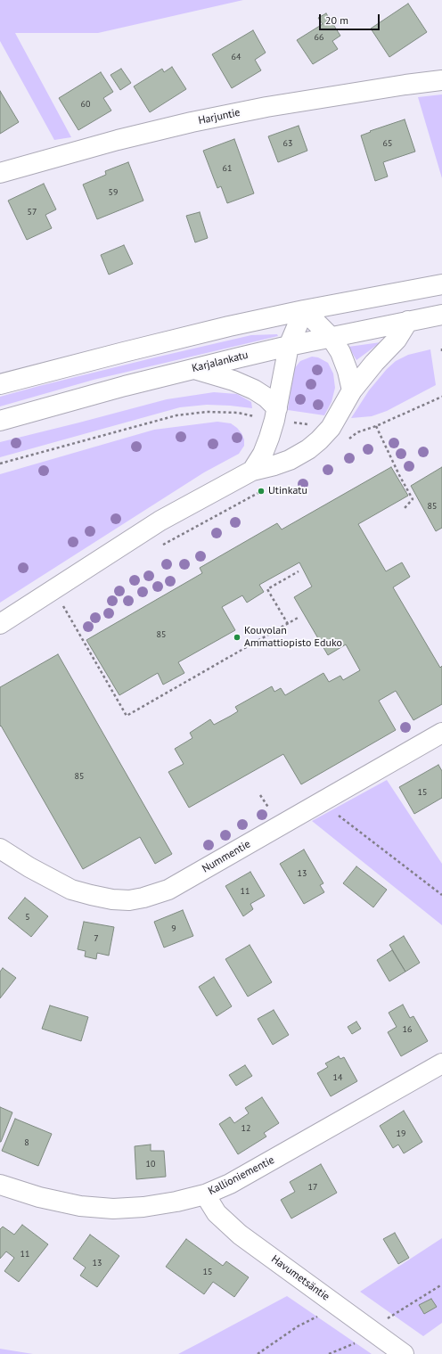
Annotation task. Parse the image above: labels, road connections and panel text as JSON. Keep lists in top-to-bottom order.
{
  "streets": {
    "street": [
      "Harjuntie",
      "Karjalankatu",
      "Nummentie",
      "Kallioniementie",
      "Havumetsäntie"
    ]
  },
  "crossings": [
    ["Kallioniementie", "Havumetsäntie"]
  ],
  "places": ["Utinkatu", "Kouvolan Ammattiopisto Eduko"],
  "house_numbers": [
    "66",
    "64",
    "60",
    "63",
    "65",
    "61",
    "59",
    "57",
    "85",
    "85",
    "85",
    "15",
    "13",
    "11",
    "5",
    "9",
    "7",
    "16",
    "14",
    "12",
    "19",
    "8",
    "10",
    "17",
    "11",
    "13",
    "15"
  ],
  "scale_bar": "20 m"
}
